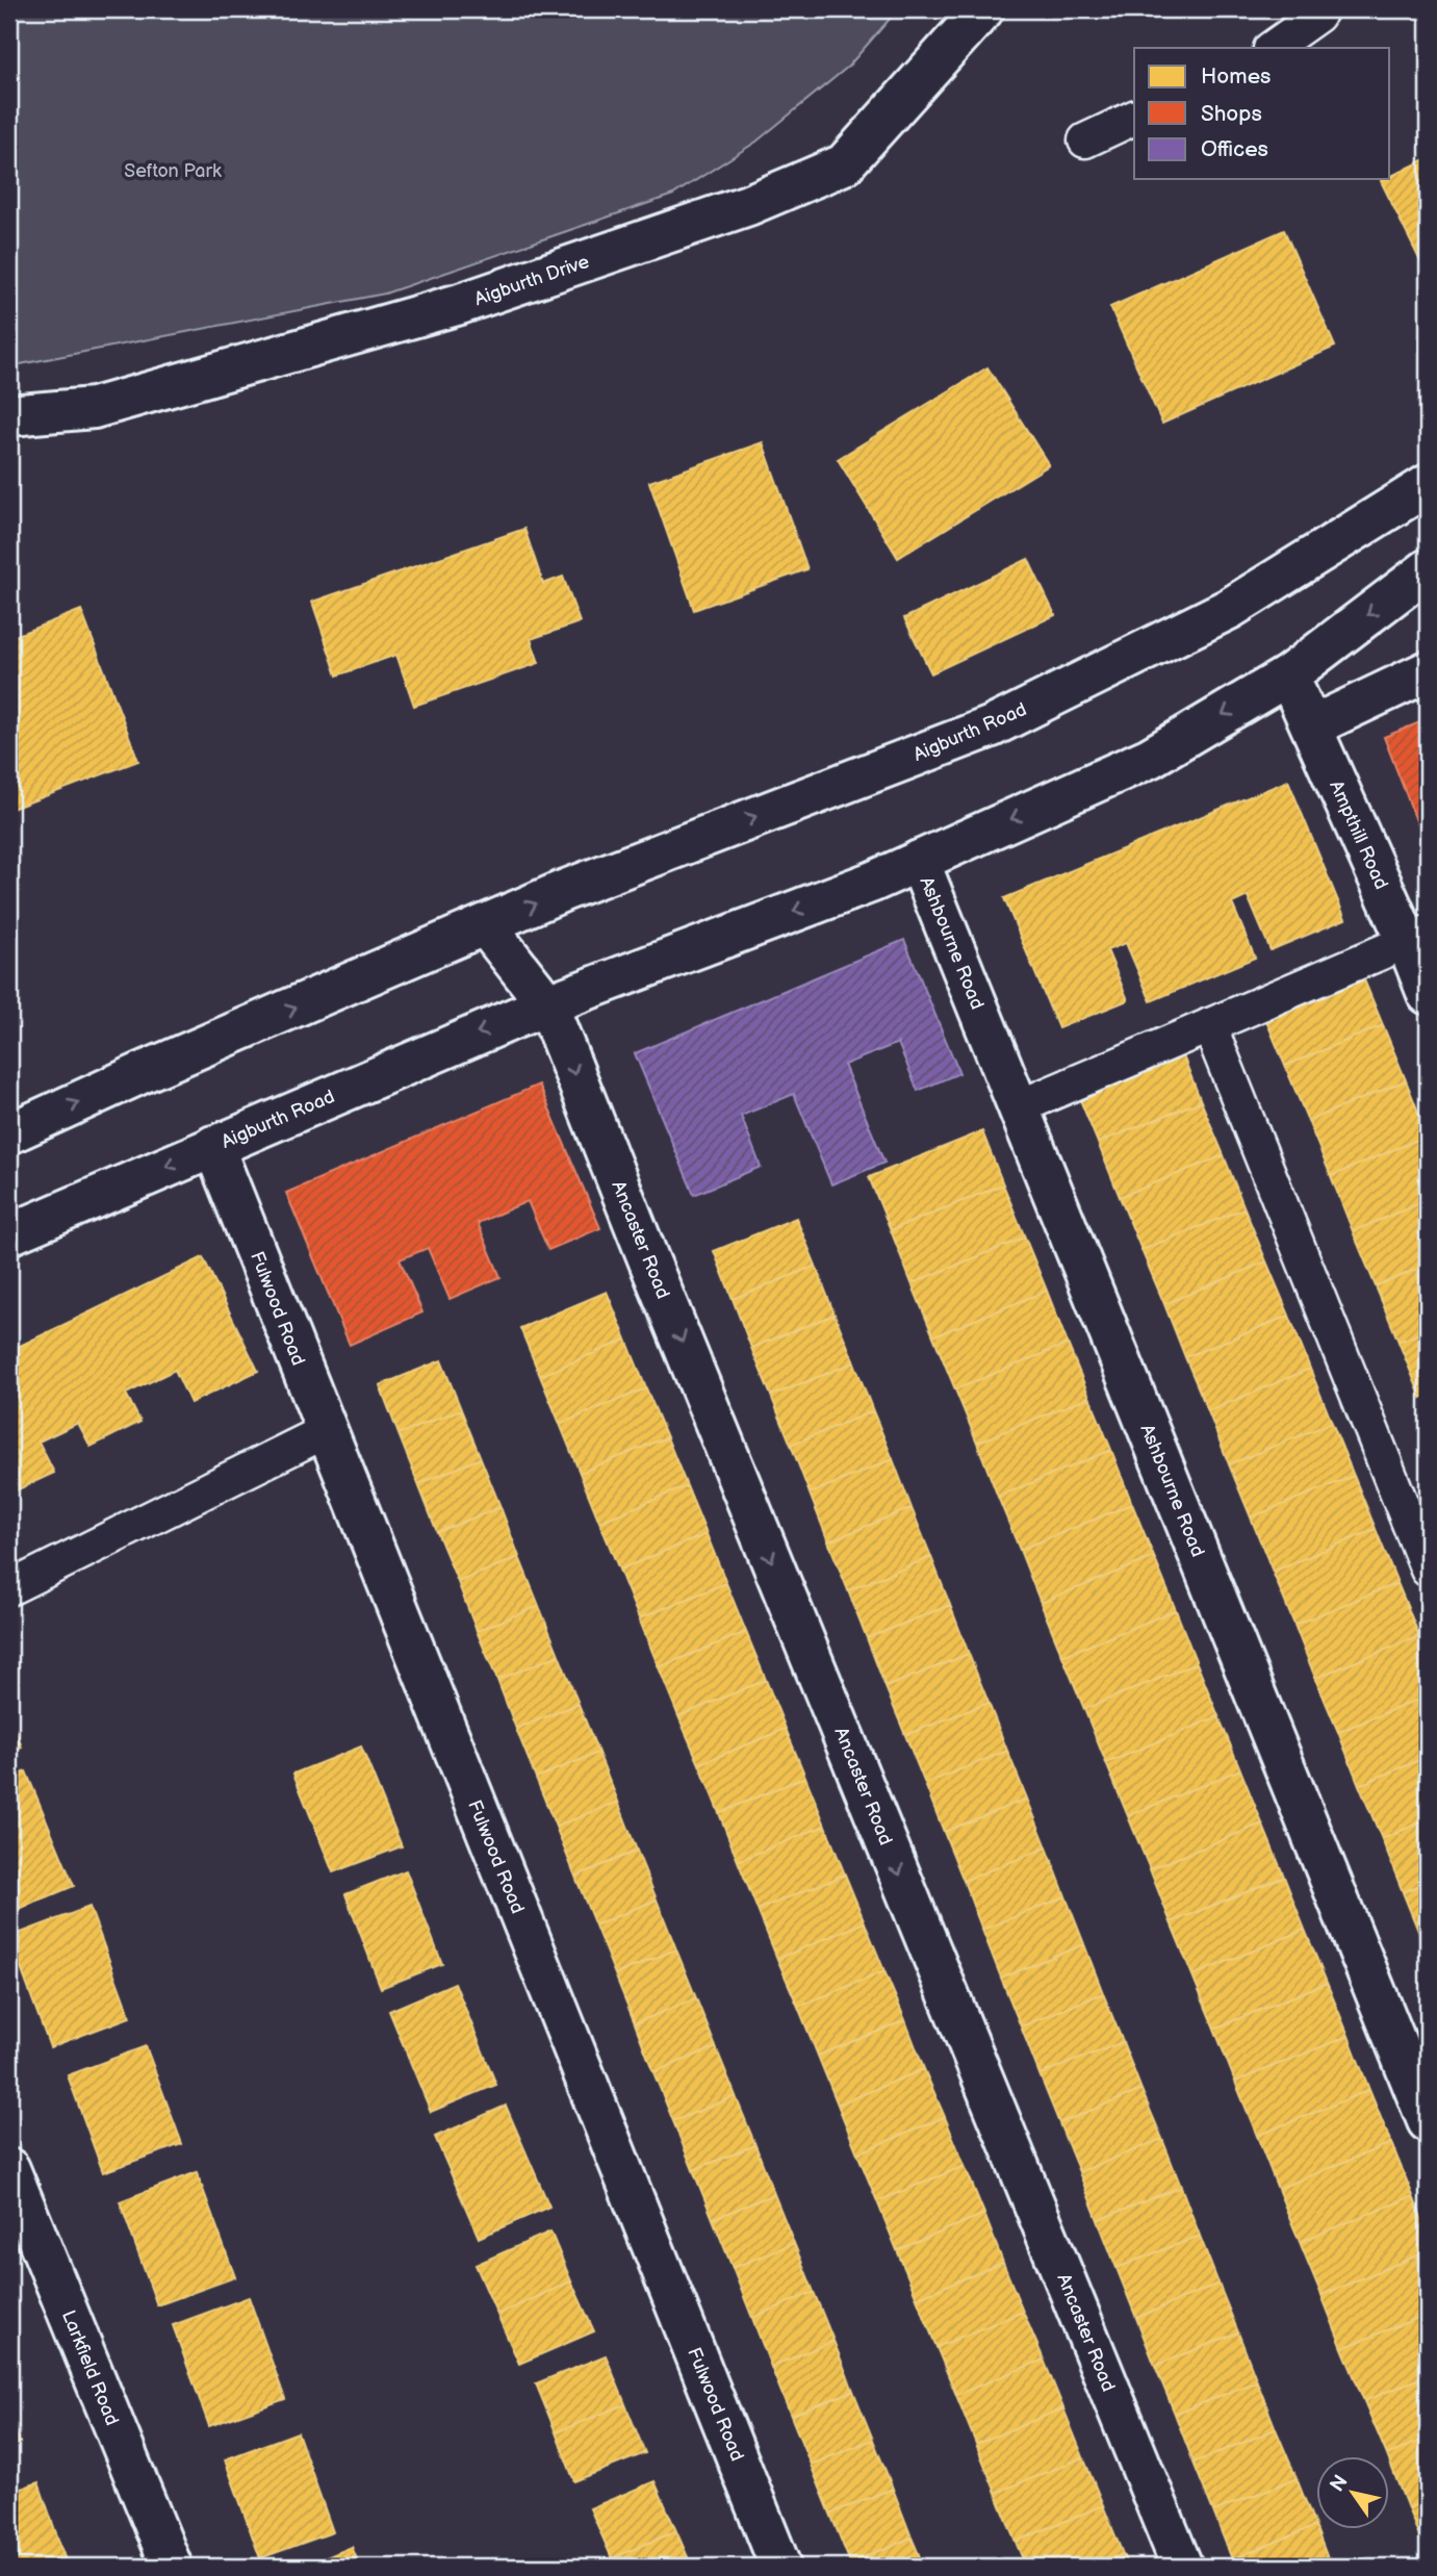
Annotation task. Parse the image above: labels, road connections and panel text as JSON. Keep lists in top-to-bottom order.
{
  "streets": {
    "main road": [
      "Aigburth Drive",
      "Aigburth Road",
      "Ampthill Road",
      "Ashbourne Road",
      "Ancaster Road",
      "Fulwood Road",
      "Larkfield Road"
    ]
  },
  "crossings": [
    ["Aigburth Road", "Ampthill Road"],
    ["Aigburth Road", "Ashbourne Road"],
    ["Aigburth Road", "Ancaster Road"],
    ["Aigburth Road", "Fulwood Road"]
  ],
  "one_way": ["Ancaster Road"],
  "parks": ["Sefton Park"],
  "legend": ["Homes", "Shops", "Offices"],
  "north": "top left"
}
